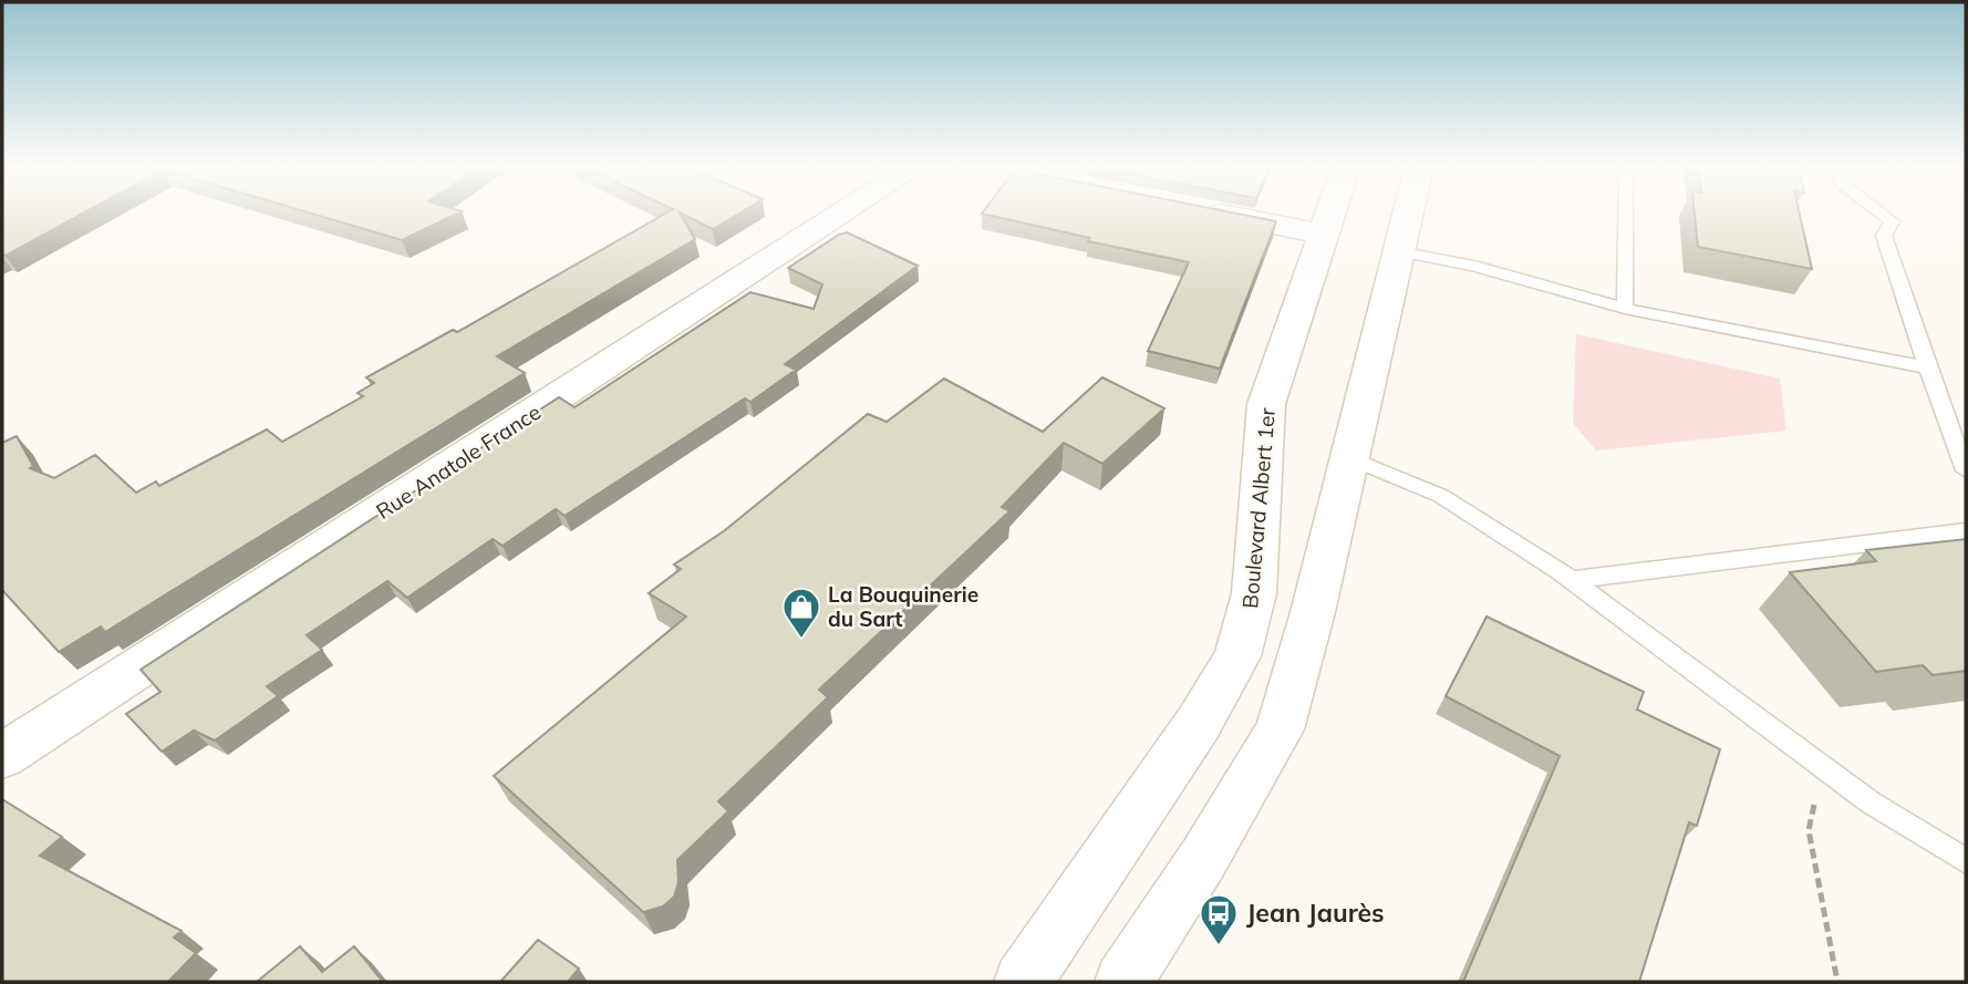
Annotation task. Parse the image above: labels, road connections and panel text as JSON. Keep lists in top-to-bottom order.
{
  "streets": {
    "street": ["Rue Anatole France", "Boulevard Albert 1er"]
  },
  "places": {
    "shop": ["La Bouquinerie du Sart"],
    "bus stop": ["Jean Jaurès"]
  }
}
